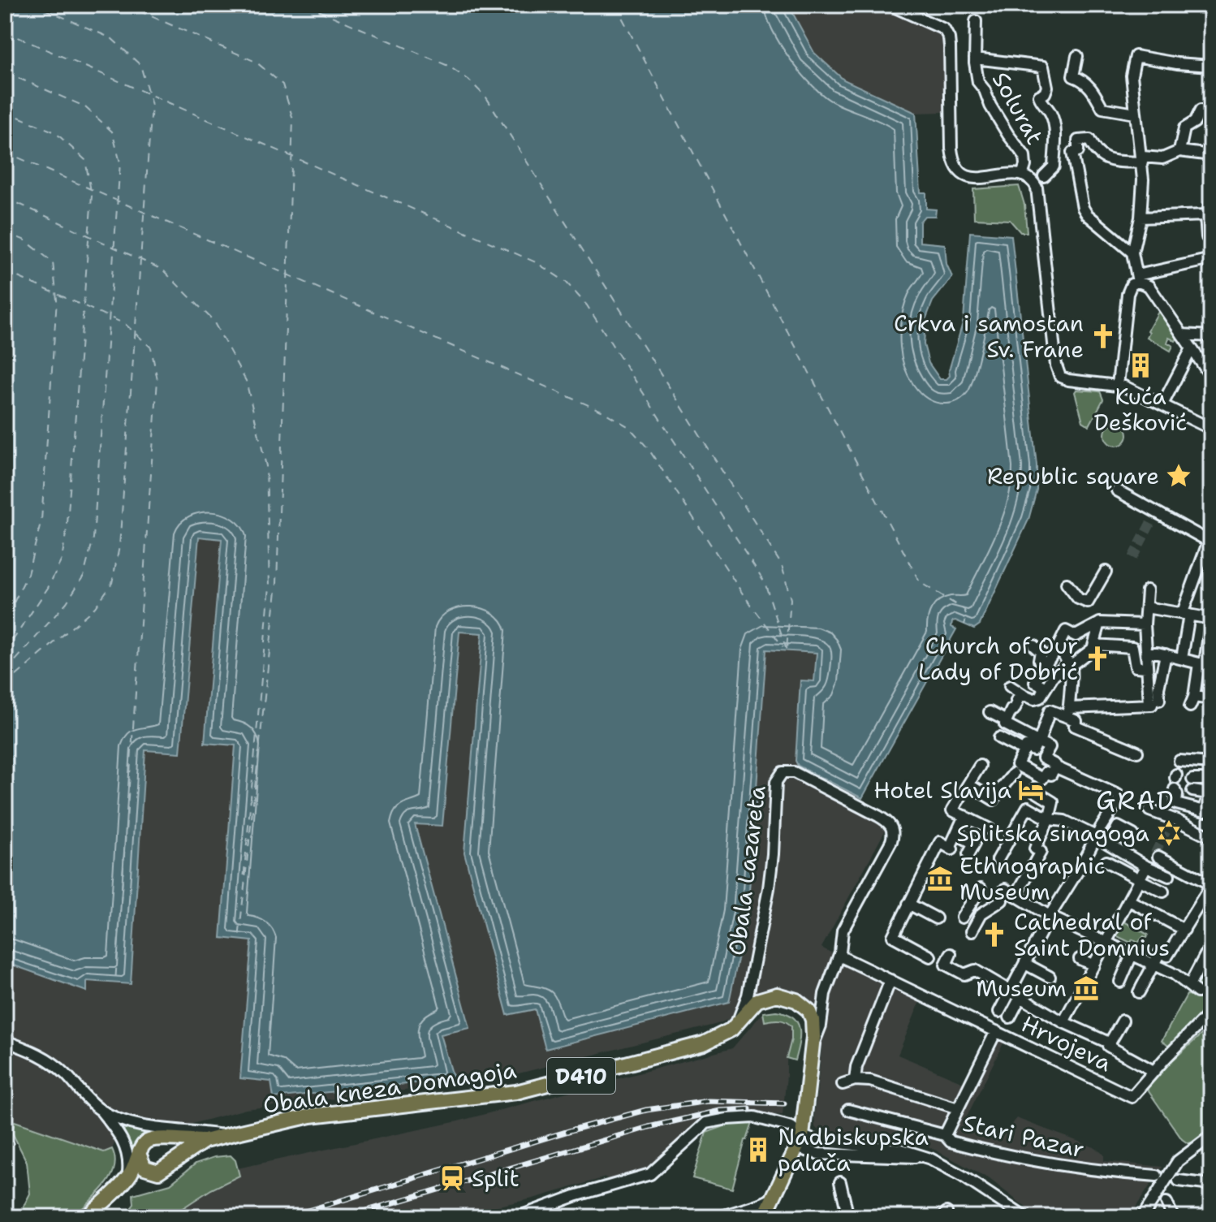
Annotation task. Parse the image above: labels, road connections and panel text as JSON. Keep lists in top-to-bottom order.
{
  "streets": {
    "main road": ["D410", "Obala kneza Domagoja"],
    "street": [
      "Solurat",
      "Obala Lazareta",
      "Hrvojeva",
      "Stari Pazar"
    ]
  },
  "crossings": [
    ["Obala Lazareta", "D410"],
    ["Obala Lazareta", "Obala kneza Domagoja"],
    ["Hrvojeva", "Stari Pazar"],
    ["D410", "Obala kneza Domagoja"]
  ],
  "districts": ["GRAD"],
  "places": {
    "church": ["Crkva i samostan Sv. Frane", "Church of Our Lady of Dobrić", "Cathedral of Saint Domnius"],
    "building": ["Kuća Dešković", "Nadbiskupska palača"],
    "place": ["Republic square"],
    "hotel": ["Hotel Slavija"],
    "synagogue": ["Splitska sinagoga"],
    "museum": ["Ethnographic Museum", "Museum"],
    "station": ["Split"]
  }
}
